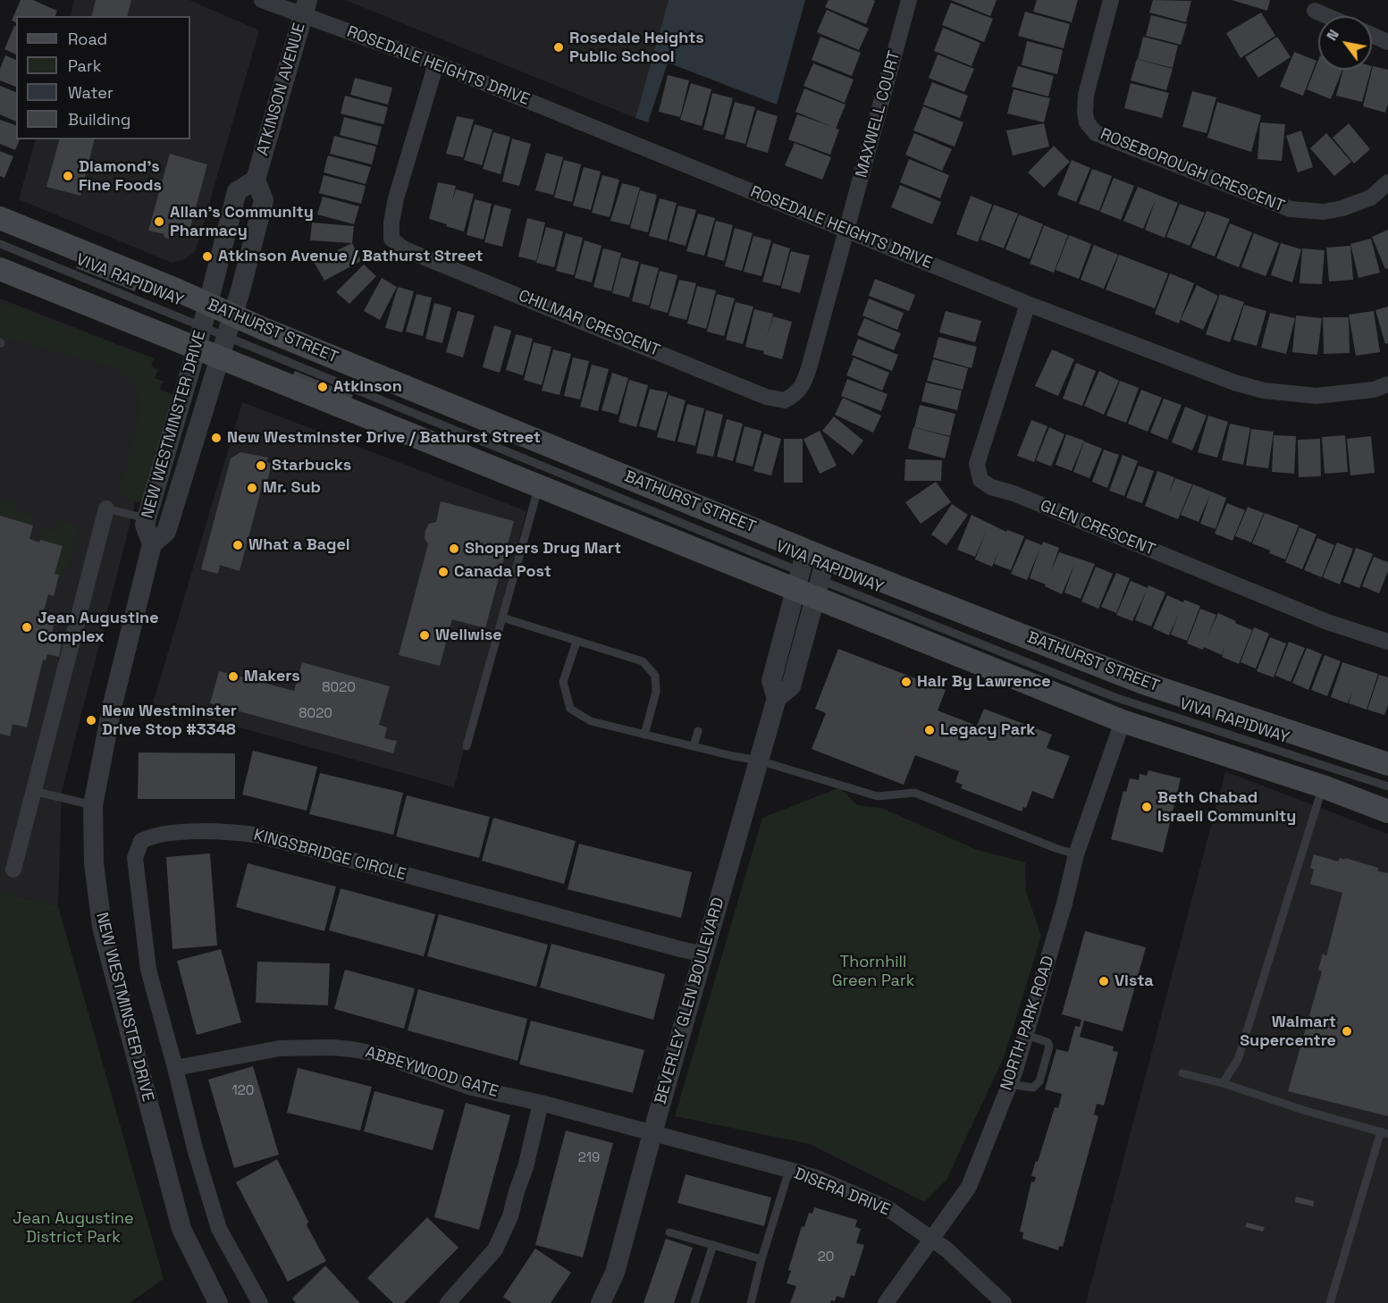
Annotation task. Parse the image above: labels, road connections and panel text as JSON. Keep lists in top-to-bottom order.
{
  "streets": {
    "main road": ["BATHURST STREET"],
    "street": [
      "ROSEDALE HEIGHTS DRIVE",
      "ATKINSON AVENUE",
      "MAXWELL COURT",
      "ROSEBOROUGH CRESCENT",
      "CHILMAR CRESCENT",
      "NEW WESTMINSTER DRIVE",
      "GLEN CRESCENT",
      "KINGSBRIDGE CIRCLE",
      "BEVERLEY GLEN BOULEVARD",
      "NORTH PARK ROAD",
      "ABBEYWOOD GATE",
      "DISERA DRIVE"
    ],
    "lane": ["VIVA RAPIDWAY"]
  },
  "crossings": [
    ["ROSEDALE HEIGHTS DRIVE", "ATKINSON AVENUE"],
    ["ROSEDALE HEIGHTS DRIVE", "MAXWELL COURT"],
    ["ROSEDALE HEIGHTS DRIVE", "CHILMAR CRESCENT"],
    ["ROSEDALE HEIGHTS DRIVE", "GLEN CRESCENT"],
    ["MAXWELL COURT", "CHILMAR CRESCENT"],
    ["VIVA RAPIDWAY", "BATHURST STREET"],
    ["VIVA RAPIDWAY", "NEW WESTMINSTER DRIVE"],
    ["VIVA RAPIDWAY", "BEVERLEY GLEN BOULEVARD"],
    ["BATHURST STREET", "NEW WESTMINSTER DRIVE"],
    ["BATHURST STREET", "BEVERLEY GLEN BOULEVARD"],
    ["BATHURST STREET", "NORTH PARK ROAD"],
    ["KINGSBRIDGE CIRCLE", "BEVERLEY GLEN BOULEVARD"],
    ["KINGSBRIDGE CIRCLE", "ABBEYWOOD GATE"],
    ["BEVERLEY GLEN BOULEVARD", "ABBEYWOOD GATE"],
    ["BEVERLEY GLEN BOULEVARD", "DISERA DRIVE"],
    ["NORTH PARK ROAD", "DISERA DRIVE"],
    ["ABBEYWOOD GATE", "DISERA DRIVE"]
  ],
  "parks": ["Thornhill Green Park", "Jean Augustine District Park"],
  "places": [
    "Rosedale Heights Public School",
    "Diamond’s Fine Foods",
    "Allan's Community Pharmacy",
    "Atkinson Avenue / Bathurst Street",
    "Atkinson",
    "New Westminster Drive / Bathurst Street",
    "Starbucks",
    "Mr. Sub",
    "What a Bagel",
    "Shoppers Drug Mart",
    "Canada Post",
    "Jean Augustine Complex",
    "Wellwise",
    "Makers",
    "Hair By Lawrence",
    "New Westminster Drive Stop #3348",
    "Legacy Park",
    "Beth Chabad Israeli Community",
    "Vista",
    "Walmart Supercentre"
  ],
  "house_numbers": [
    "8020",
    "8020",
    "120",
    "219",
    "20"
  ],
  "legend": [
    "Road",
    "Park",
    "Water",
    "Building"
  ],
  "north": "top left"
}
